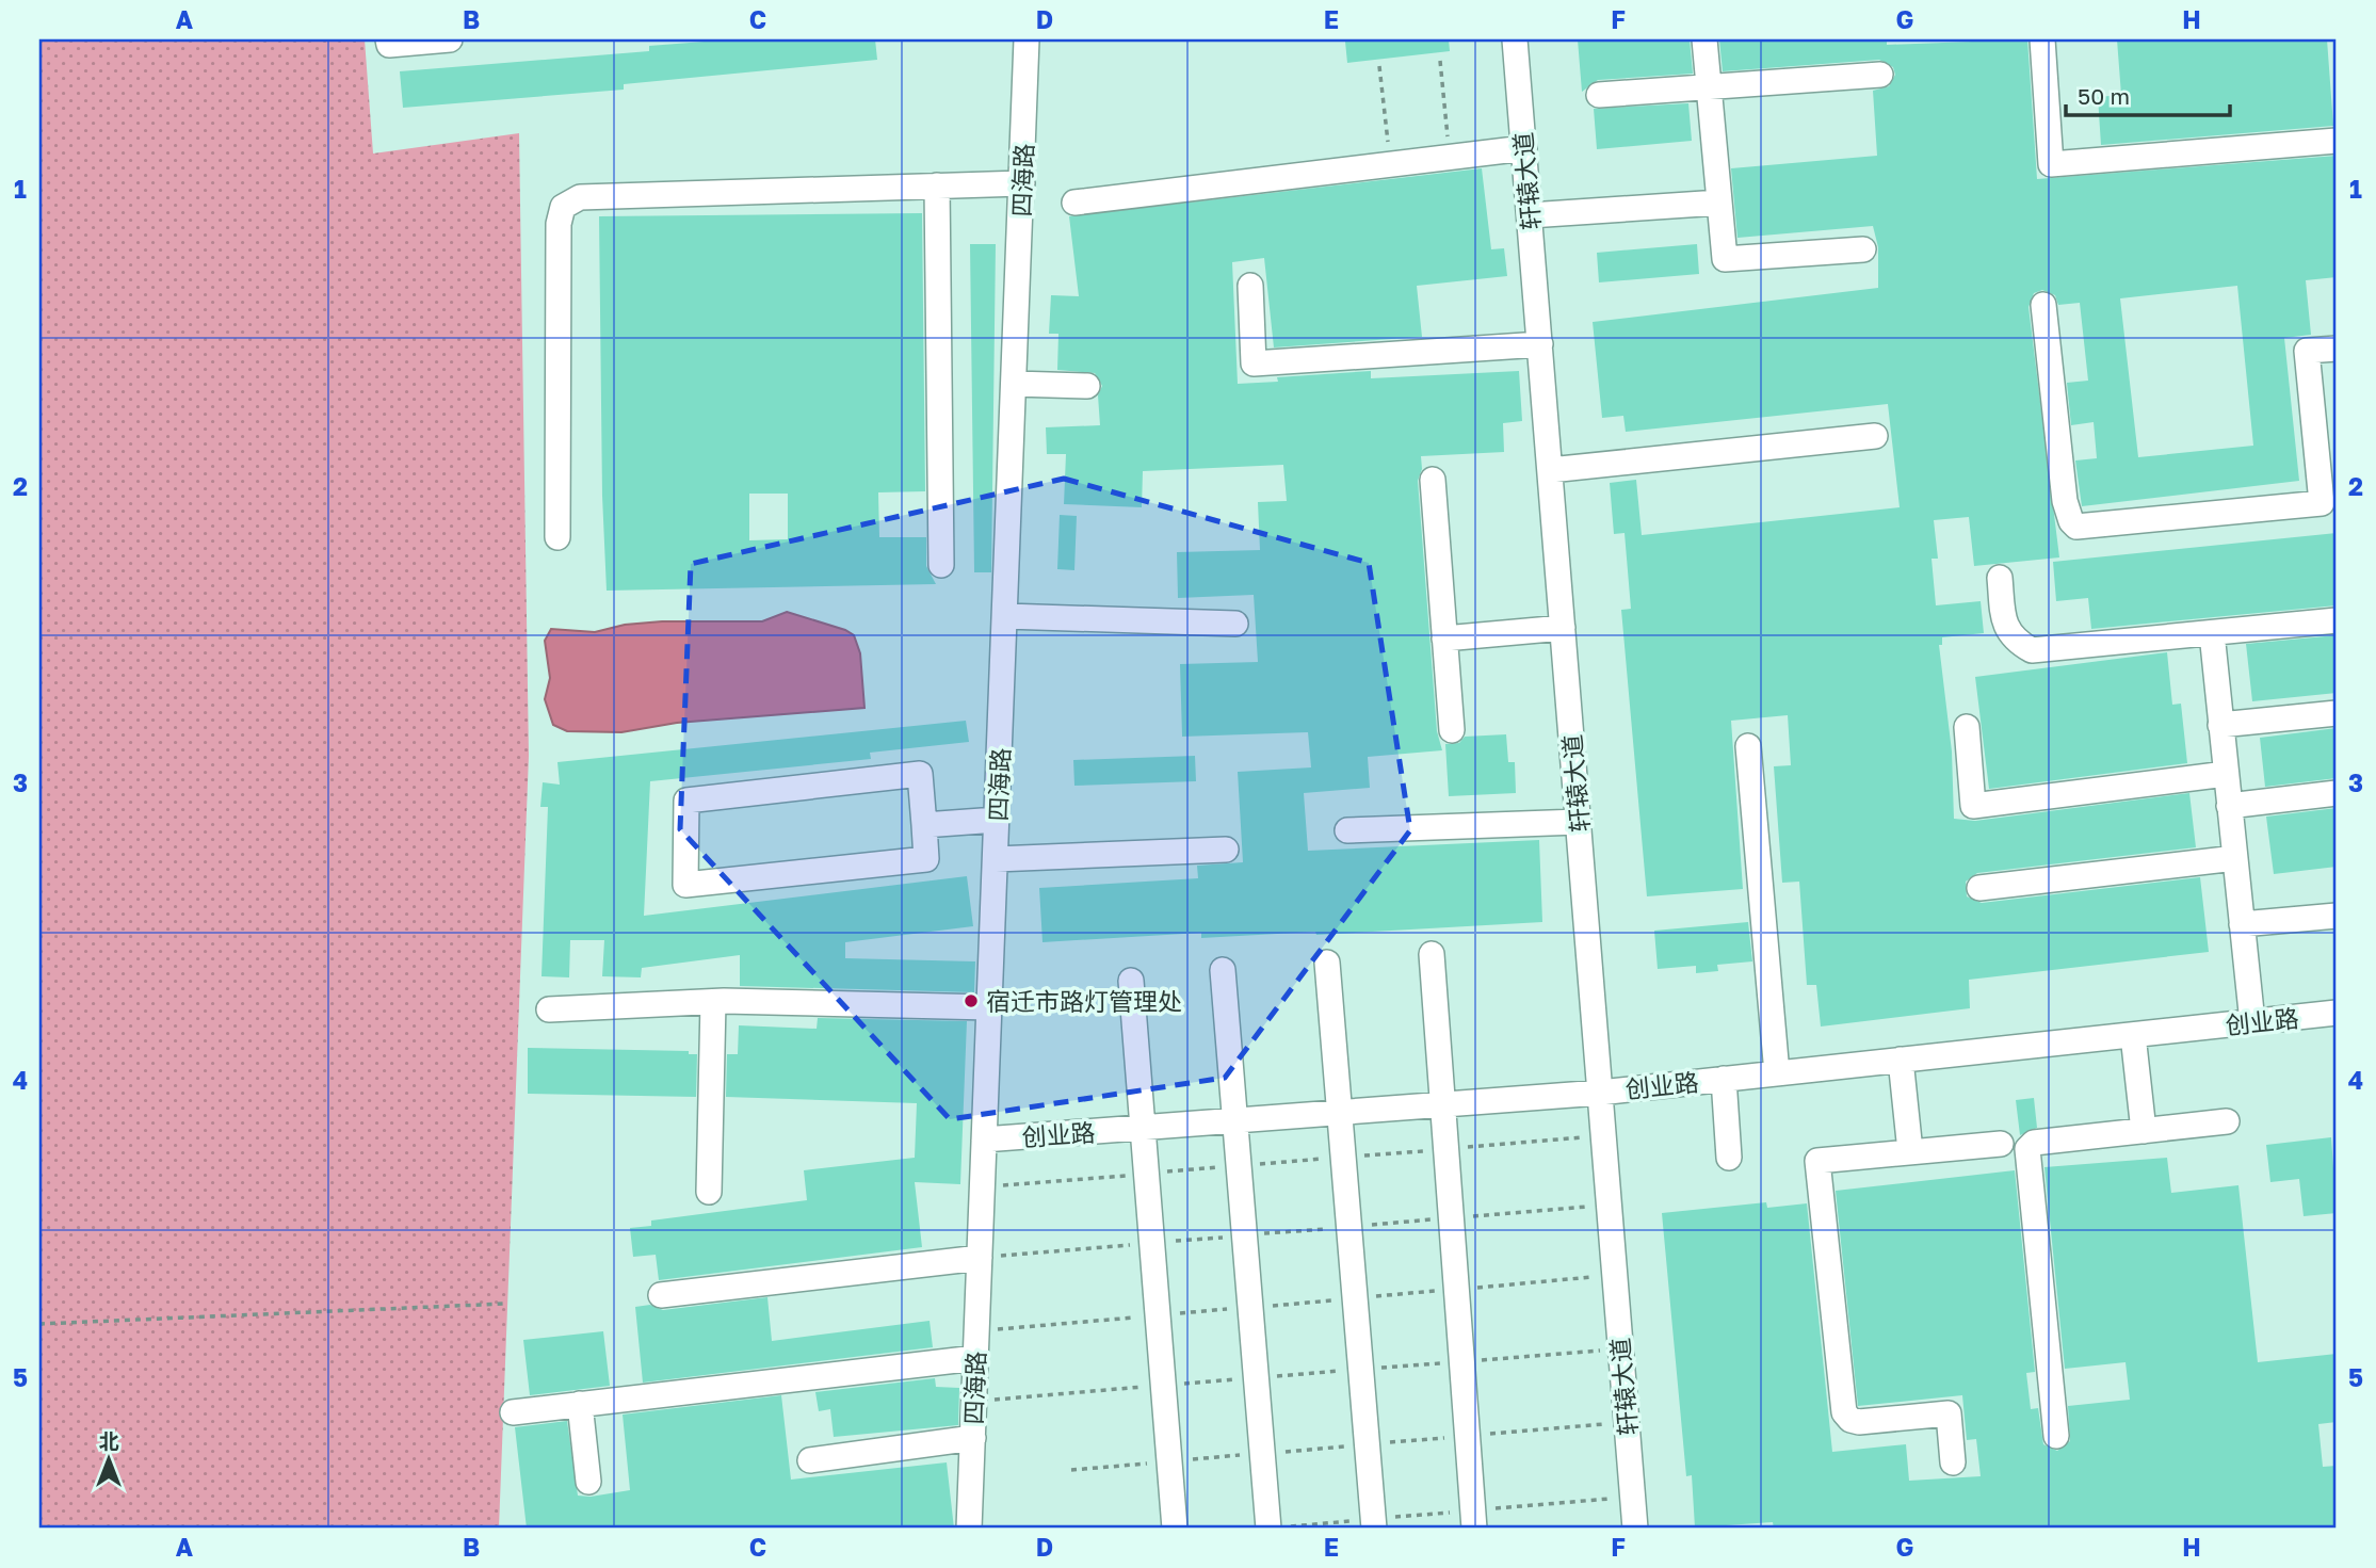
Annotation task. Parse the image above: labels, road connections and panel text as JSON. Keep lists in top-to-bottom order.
{
  "streets": {
    "street": ["四海路", "轩辕大道", "创业路"]
  },
  "crossings": [
    ["四海路", "创业路"],
    ["轩辕大道", "创业路"]
  ],
  "places": ["宿迁市路灯管理处"],
  "scale_bar": "50 m",
  "north": "top",
  "grid": {
    "columns": [
      "A",
      "B",
      "C",
      "D",
      "E",
      "F",
      "G",
      "H"
    ],
    "rows": [
      "1",
      "2",
      "3",
      "4",
      "5"
    ]
  }
}
